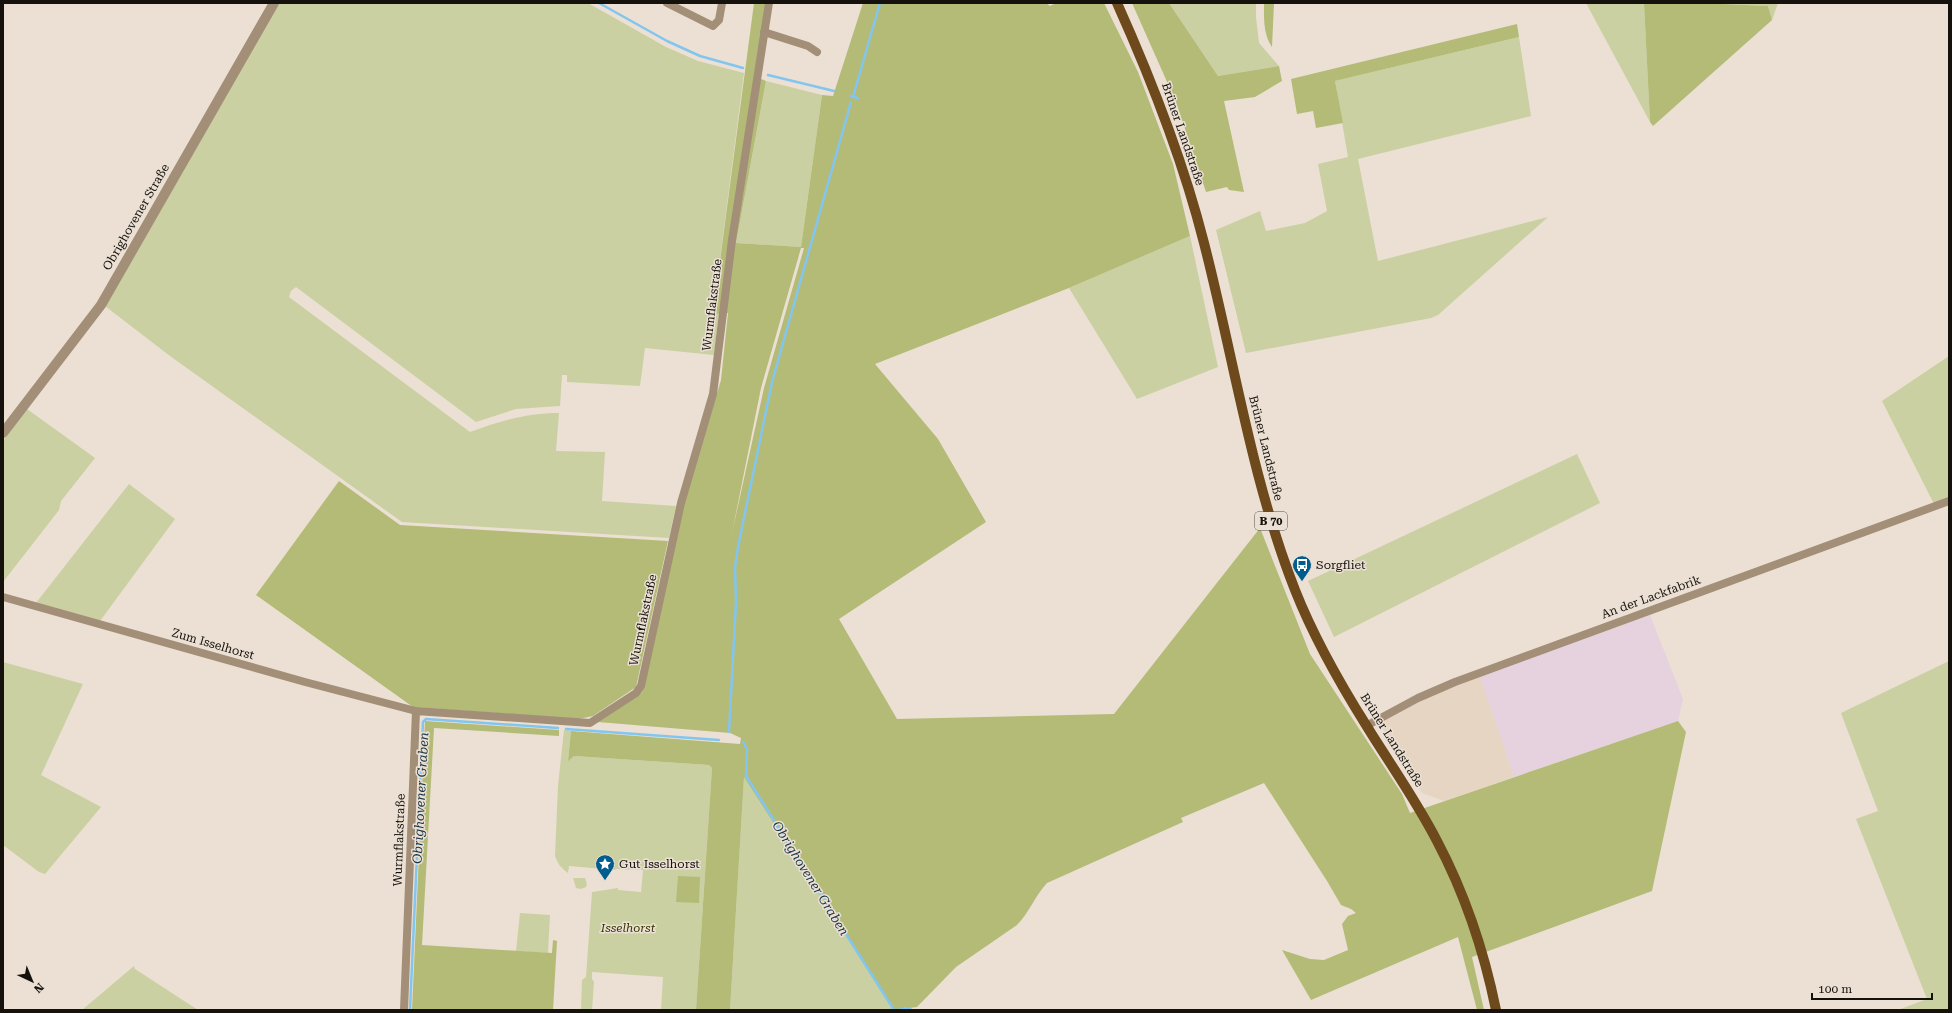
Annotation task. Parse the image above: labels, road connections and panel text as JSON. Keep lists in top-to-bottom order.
{
  "streets": {
    "main road": ["Brüner Landstraße", "B 70"],
    "street": [
      "Obrighovener Straße",
      "Wurmflakstraße",
      "An der Lackfabrik",
      "Zum Isselhorst"
    ]
  },
  "crossings": [
    ["Brüner Landstraße", "An der Lackfabrik"],
    ["Wurmflakstraße", "Zum Isselhorst"]
  ],
  "water": ["Obrighovener Graben"],
  "parks": ["Isselhorst"],
  "places": {
    "bus stop": ["Sorgfliet"],
    "place": ["Gut Isselhorst"]
  },
  "scale_bar": "100 m",
  "north": "bottom right"
}
